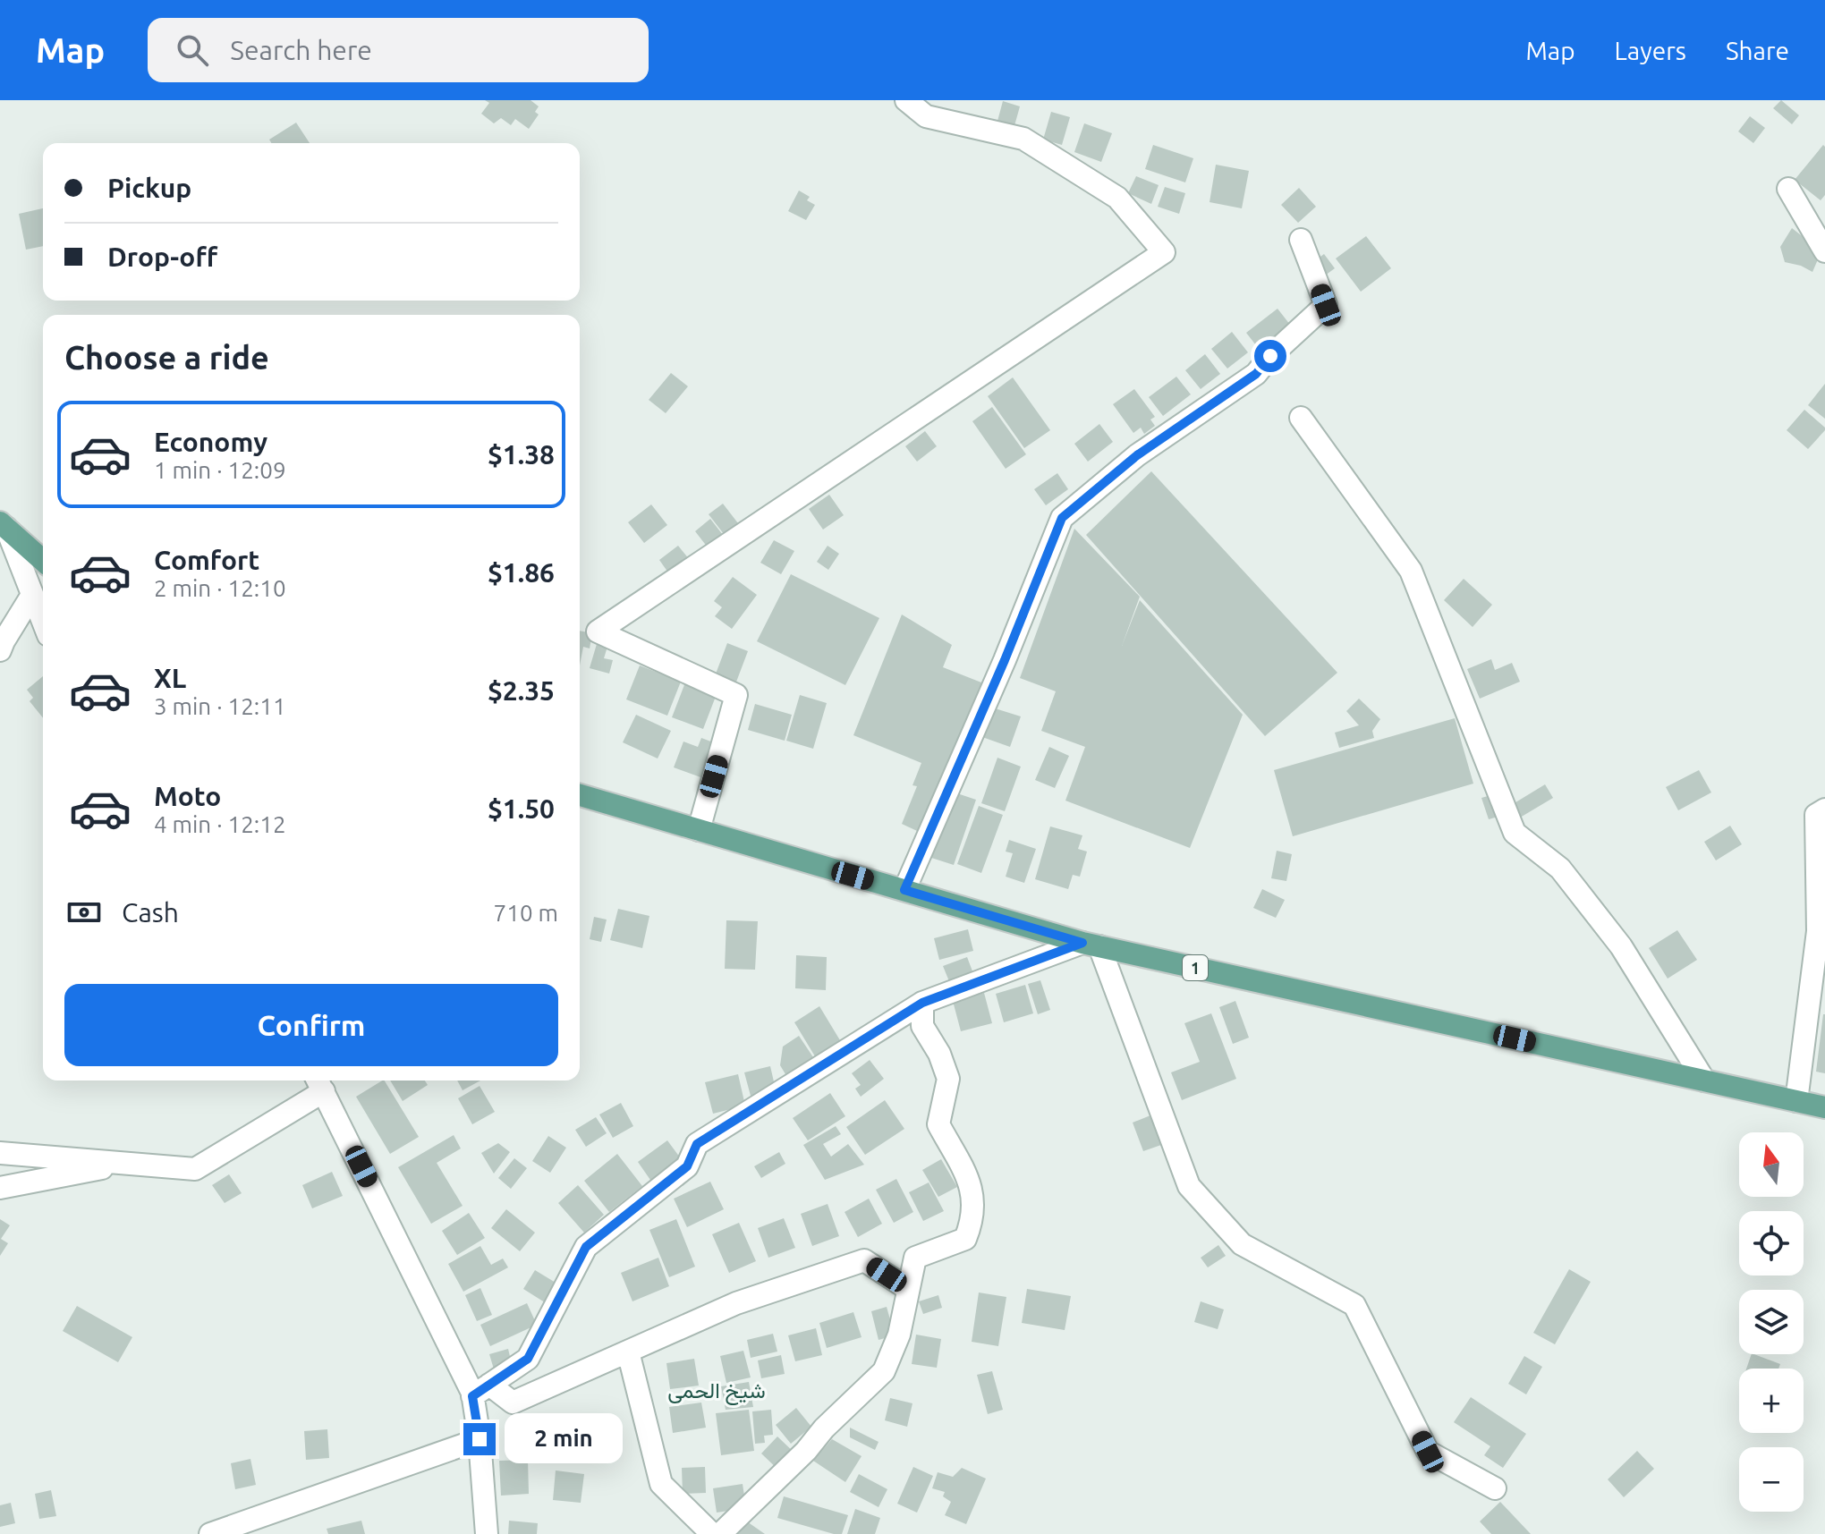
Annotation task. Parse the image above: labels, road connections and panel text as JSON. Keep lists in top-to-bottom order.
{
  "streets": {
    "main road": ["1"]
  },
  "districts": ["شيخ الحمى"],
  "north": "top",
  "page": {
    "header": "Map",
    "search": "Search here",
    "nav": ["Map", "Layers", "Share"],
    "banner": ["Pickup", "Drop-off"],
    "heading": "Choose a ride",
    "list": [
      {
        "name": "Economy",
        "note": "1 min · 12:09",
        "value": "$1.38"
      },
      {
        "name": "Comfort",
        "note": "2 min · 12:10",
        "value": "$1.86"
      },
      {
        "name": "XL",
        "note": "3 min · 12:11",
        "value": "$2.35"
      },
      {
        "name": "Moto",
        "note": "4 min · 12:12",
        "value": "$1.50"
      }
    ],
    "pay": ["Cash", "710 m"],
    "buttons": "Confirm",
    "map_buttons": ["+", "−"],
    "bubble": "2 min"
  }
}
